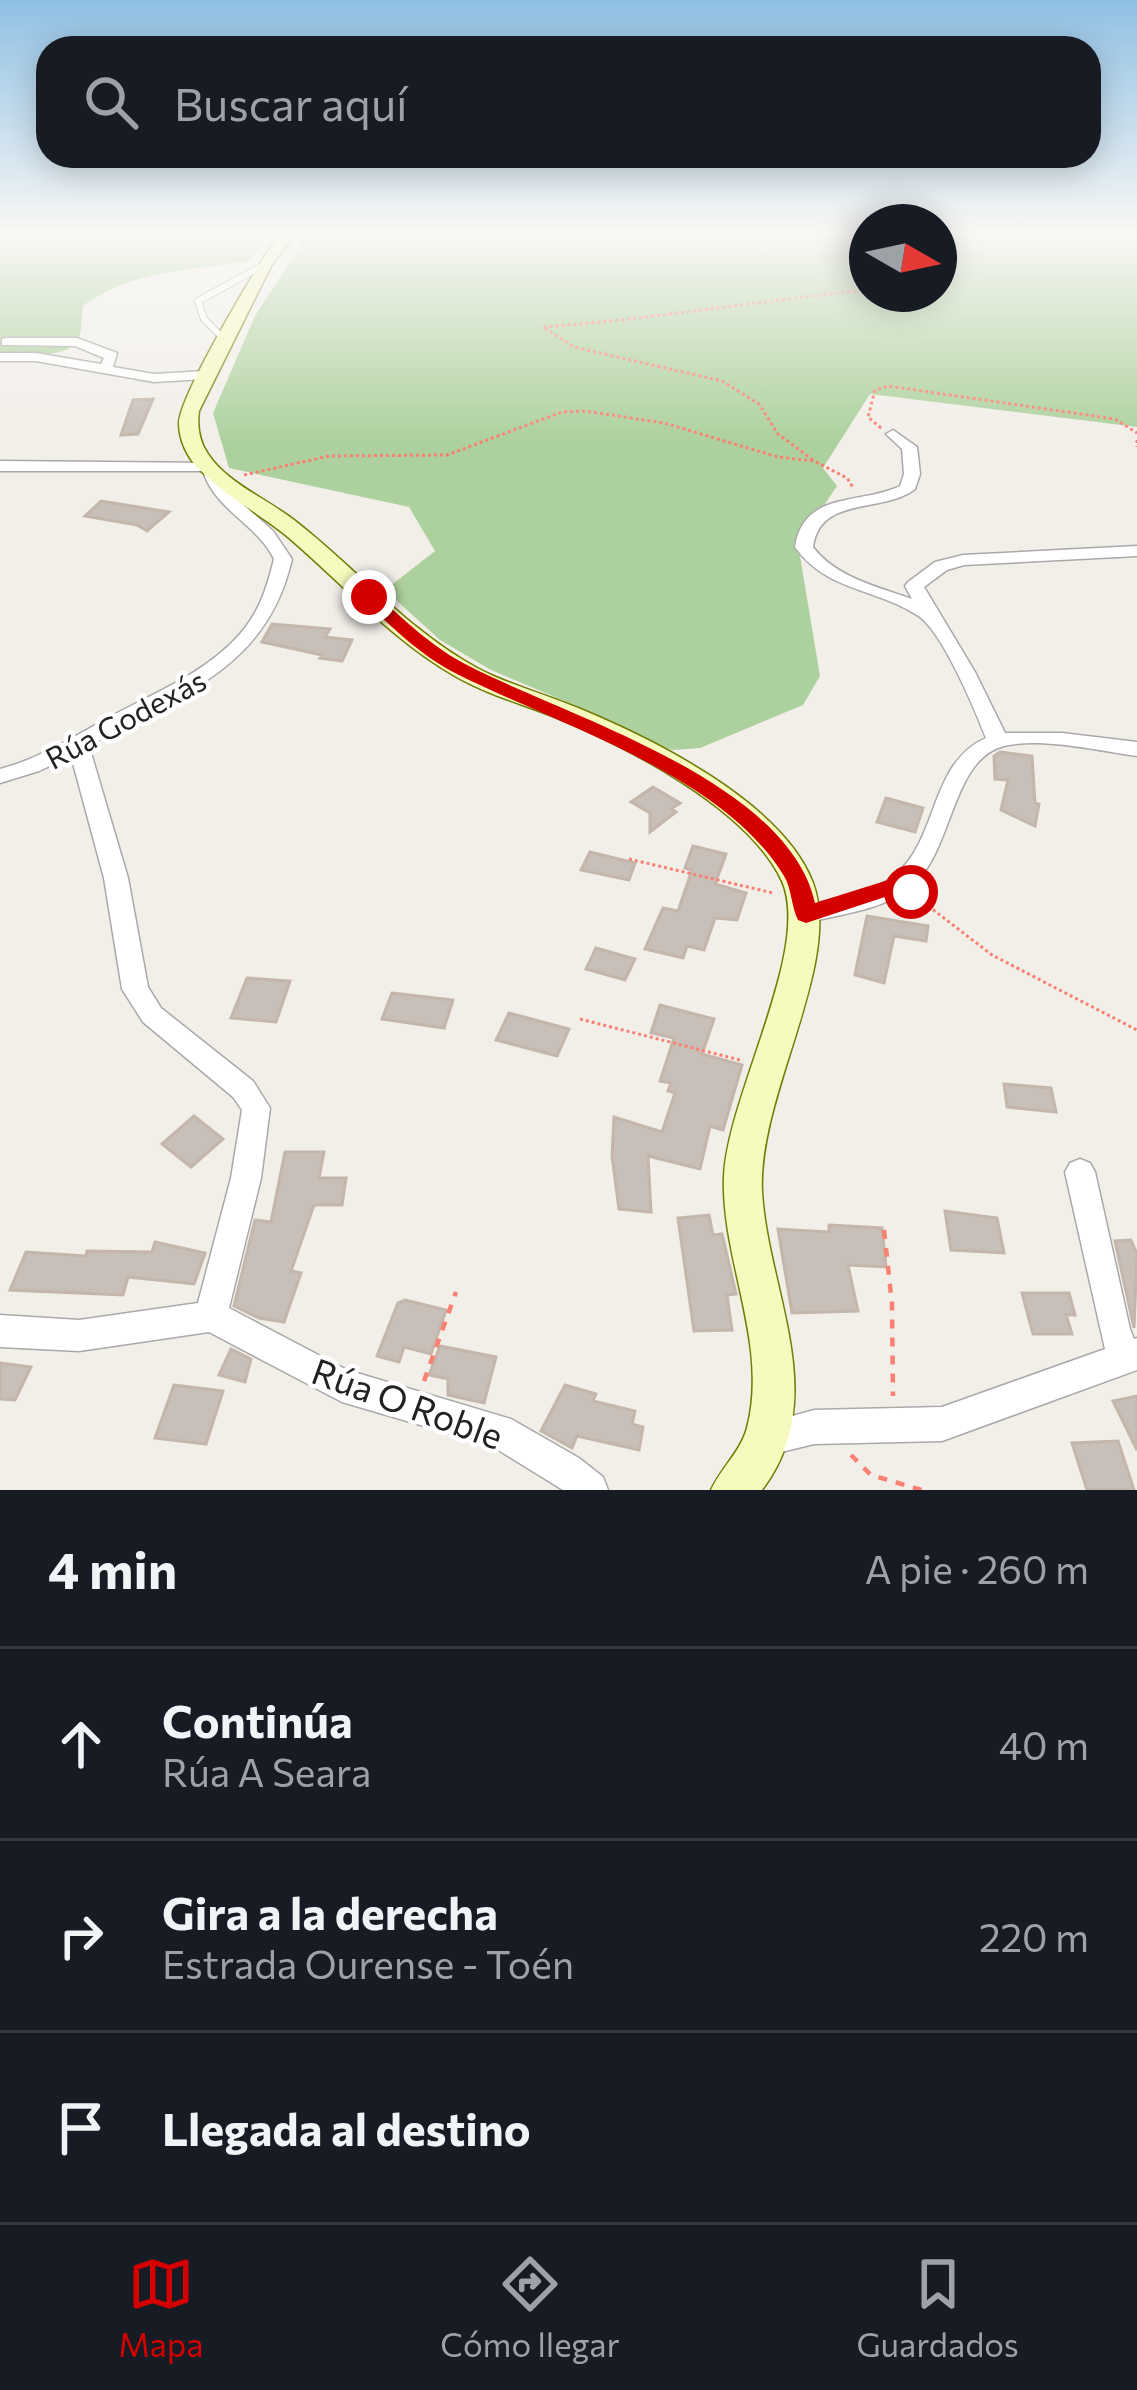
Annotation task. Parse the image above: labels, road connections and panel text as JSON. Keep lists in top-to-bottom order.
{
  "streets": {
    "street": ["Rúa Godexás", "Rúa O Roble"]
  },
  "north": "right",
  "page": {
    "search": "Buscar aquí",
    "heading": ["4 min", "A pie · 260 m"],
    "list": [
      ["Continúa", "Rúa A Seara", "40 m"],
      ["Gira a la derecha", "Estrada Ourense - Toén", "220 m"],
      "Llegada al destino"
    ],
    "nav": ["Mapa", "Cómo llegar", "Guardados"]
  }
}
